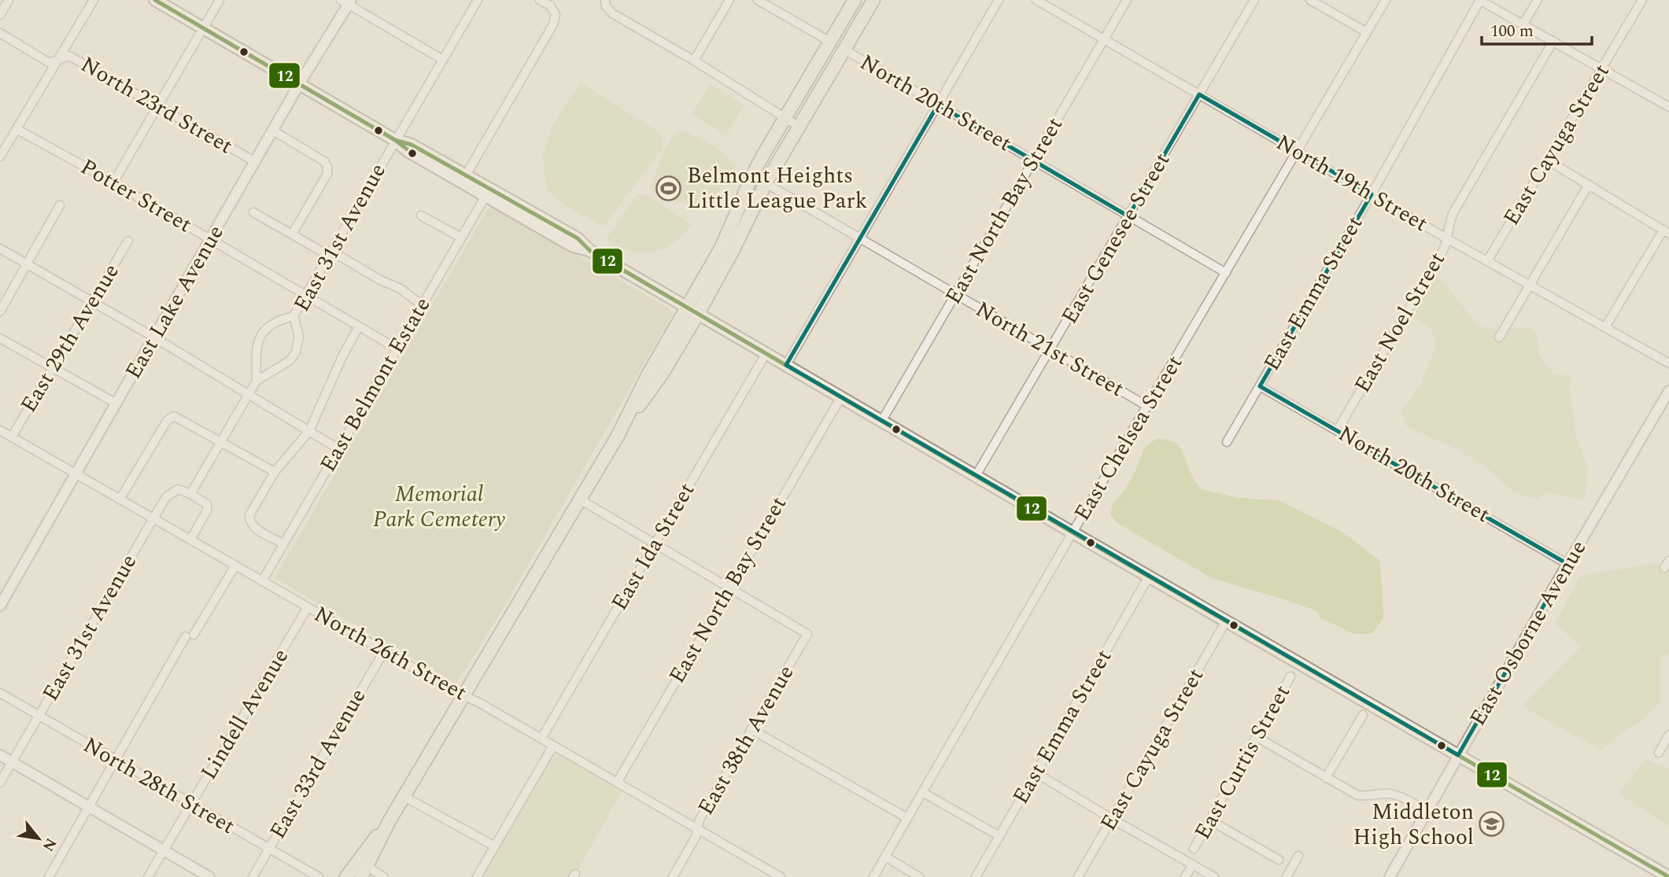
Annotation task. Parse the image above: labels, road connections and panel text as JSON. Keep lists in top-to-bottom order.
{
  "streets": {
    "street": [
      "North 20th Street",
      "North 23rd Street",
      "East Cayuga Street",
      "North 19th Street",
      "Potter Street",
      "East North Bay Street",
      "East 31st Avenue",
      "East Genesee Street",
      "East Emma Street",
      "East Lake Avenue",
      "East Noel Street",
      "East 29th Avenue",
      "North 21st Street",
      "East Belmont Estate",
      "East Chelsea Street",
      "East Ida Street",
      "East Osborne Avenue",
      "North 26th Street",
      "Lindell Avenue",
      "East 38th Avenue",
      "East Curtis Street",
      "East 33rd Avenue",
      "North 28th Street"
    ]
  },
  "crossings": [
    ["North 20th Street", "East North Bay Street"],
    ["North 20th Street", "East Genesee Street"],
    ["North 20th Street", "East Emma Street"],
    ["North 20th Street", "East Noel Street"],
    ["North 20th Street", "East Chelsea Street"],
    ["North 20th Street", "East Osborne Avenue"],
    ["North 23rd Street", "East Lake Avenue"],
    ["East Cayuga Street", "North 19th Street"],
    ["North 19th Street", "East North Bay Street"],
    ["North 19th Street", "East Genesee Street"],
    ["North 19th Street", "East Emma Street"],
    ["North 19th Street", "East Noel Street"],
    ["North 19th Street", "East Chelsea Street"],
    ["Potter Street", "East 31st Avenue"],
    ["Potter Street", "East Lake Avenue"],
    ["Potter Street", "East Belmont Estate"],
    ["East North Bay Street", "North 21st Street"],
    ["East North Bay Street", "North 26th Street"],
    ["East North Bay Street", "East 38th Avenue"],
    ["East 31st Avenue", "North 26th Street"],
    ["East 31st Avenue", "North 28th Street"],
    ["East Genesee Street", "North 21st Street"],
    ["East Lake Avenue", "North 26th Street"],
    ["East 29th Avenue", "North 26th Street"],
    ["North 21st Street", "East Chelsea Street"],
    ["East Belmont Estate", "North 26th Street"],
    ["East Ida Street", "North 26th Street"],
    ["North 26th Street", "Lindell Avenue"],
    ["North 26th Street", "East 38th Avenue"],
    ["North 26th Street", "East 33rd Avenue"],
    ["Lindell Avenue", "North 28th Street"],
    ["East 33rd Avenue", "North 28th Street"]
  ],
  "parks": ["Memorial Park Cemetery"],
  "places": {
    "sports": ["Belmont Heights Little League Park"],
    "school or university": ["Middleton High School"]
  },
  "lines": ["transit line 12"],
  "scale_bar": "100 m",
  "north": "bottom right"
}
